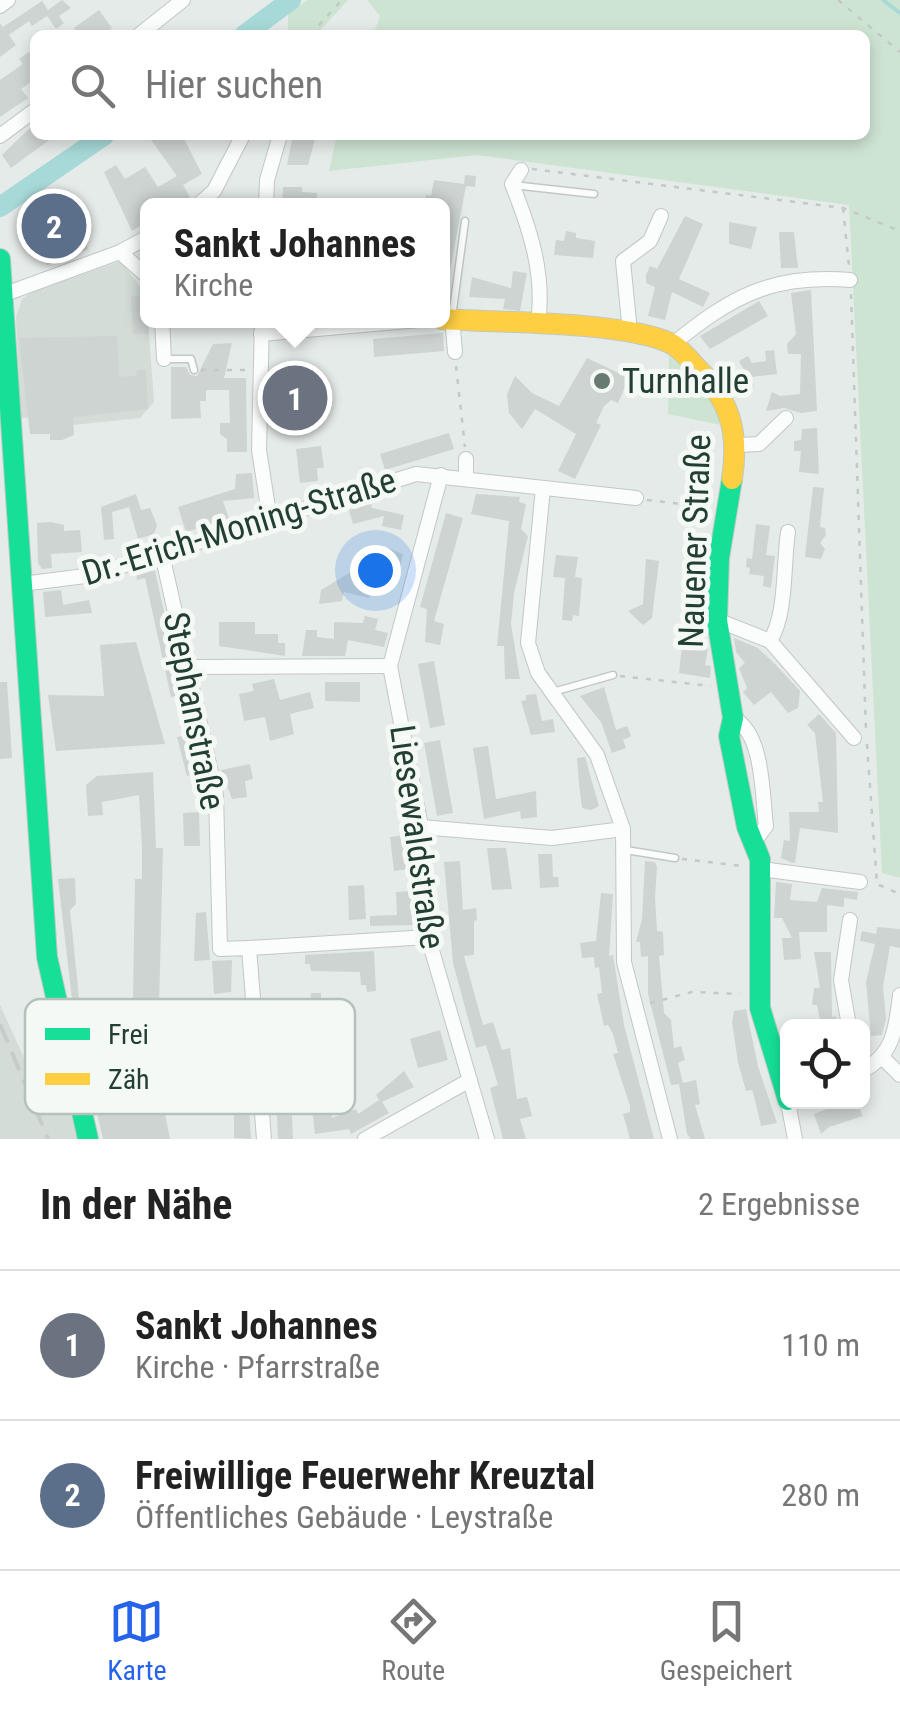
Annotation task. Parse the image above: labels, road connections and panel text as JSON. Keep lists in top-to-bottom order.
{
  "streets": {
    "street": [
      "Dr.-Erich-Moning-Straße",
      "Nauener Straße",
      "Stephanstraße",
      "Liesewaldstraße"
    ]
  },
  "crossings": [
    ["Dr.-Erich-Moning-Straße", "Stephanstraße"],
    ["Dr.-Erich-Moning-Straße", "Liesewaldstraße"]
  ],
  "places": ["Turnhalle"],
  "legend": ["Frei", "Zäh"],
  "page": {
    "search": "Hier suchen",
    "pins": ["2", "1"],
    "popup": ["Sankt Johannes", "Kirche"],
    "heading": ["In der Nähe", "2 Ergebnisse"],
    "list": [
      {
        "mark": "1",
        "name": "Sankt Johannes",
        "note": "Kirche · Pfarrstraße",
        "value": "110 m"
      },
      {
        "mark": "2",
        "name": "Freiwillige Feuerwehr Kreuztal",
        "note": "Öffentliches Gebäude · Leystraße",
        "value": "280 m"
      }
    ],
    "nav": ["Karte", "Route", "Gespeichert"]
  }
}
